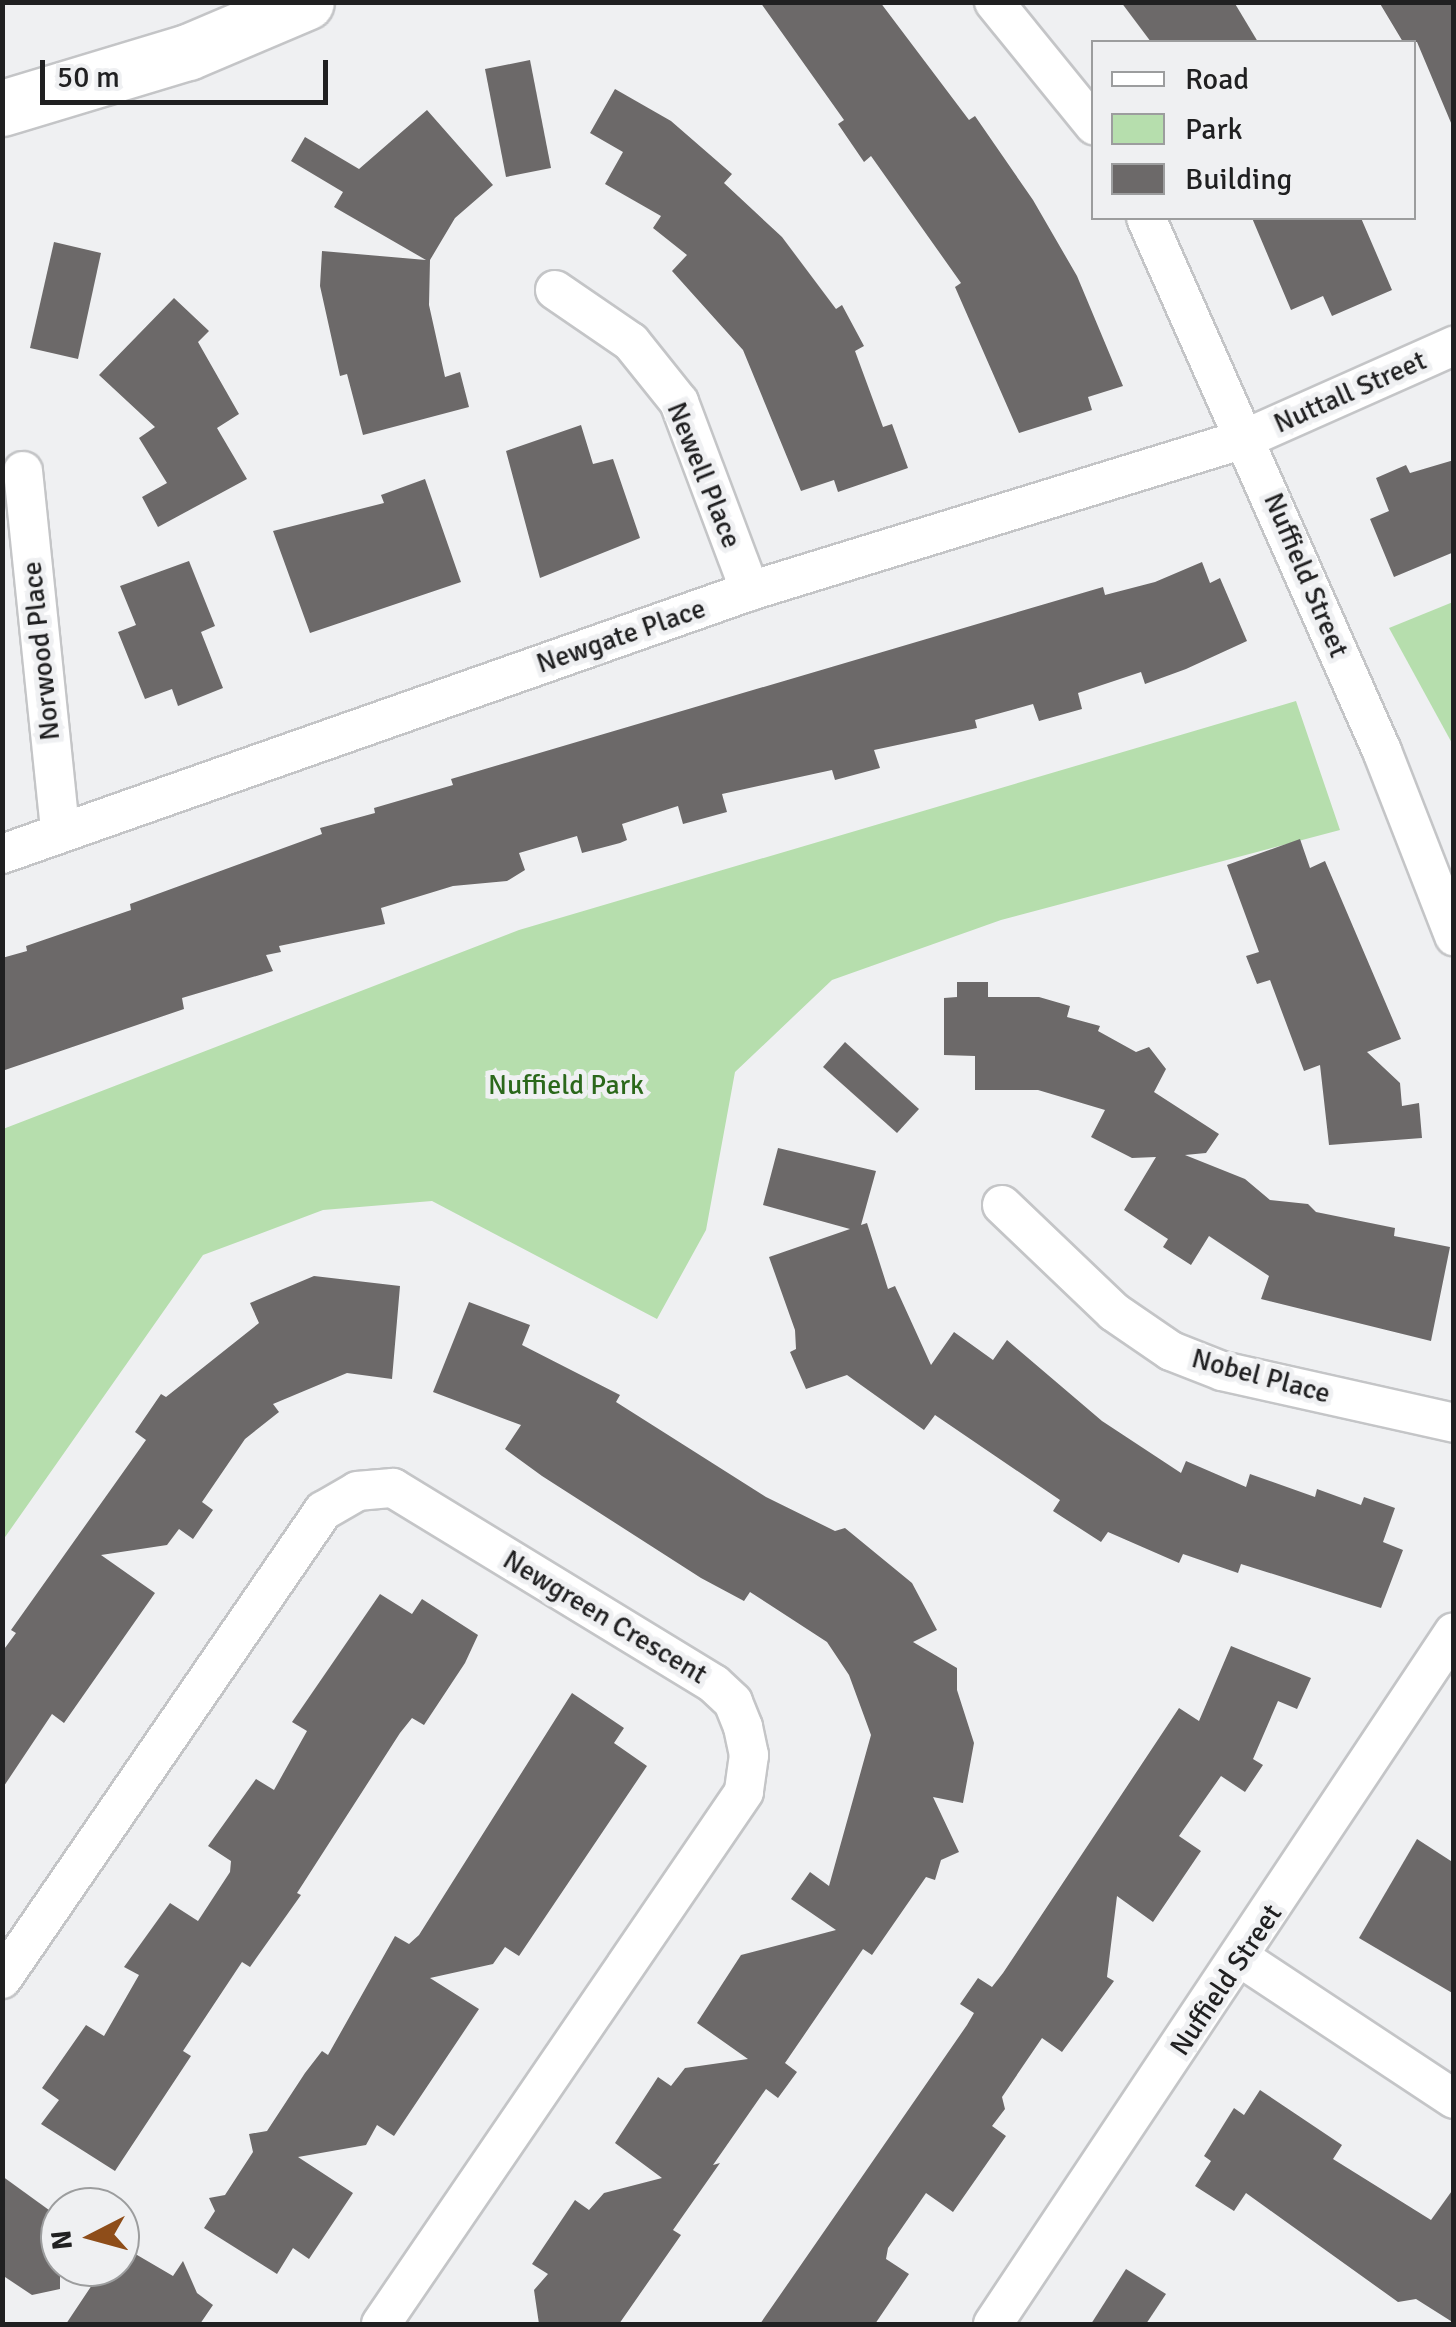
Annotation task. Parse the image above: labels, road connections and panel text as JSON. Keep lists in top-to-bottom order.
{
  "streets": {
    "street": [
      "Nuttall Street",
      "Newell Place",
      "Nuffield Street",
      "Newgate Place",
      "Norwood Place",
      "Nobel Place",
      "Newgreen Crescent"
    ]
  },
  "crossings": [
    ["Nuttall Street", "Nuffield Street"],
    ["Nuttall Street", "Newgate Place"],
    ["Newell Place", "Newgate Place"],
    ["Nuffield Street", "Newgate Place"],
    ["Newgate Place", "Norwood Place"]
  ],
  "parks": ["Nuffield Park"],
  "legend": ["Road", "Park", "Building"],
  "scale_bar": "50 m",
  "north": "left"
}
